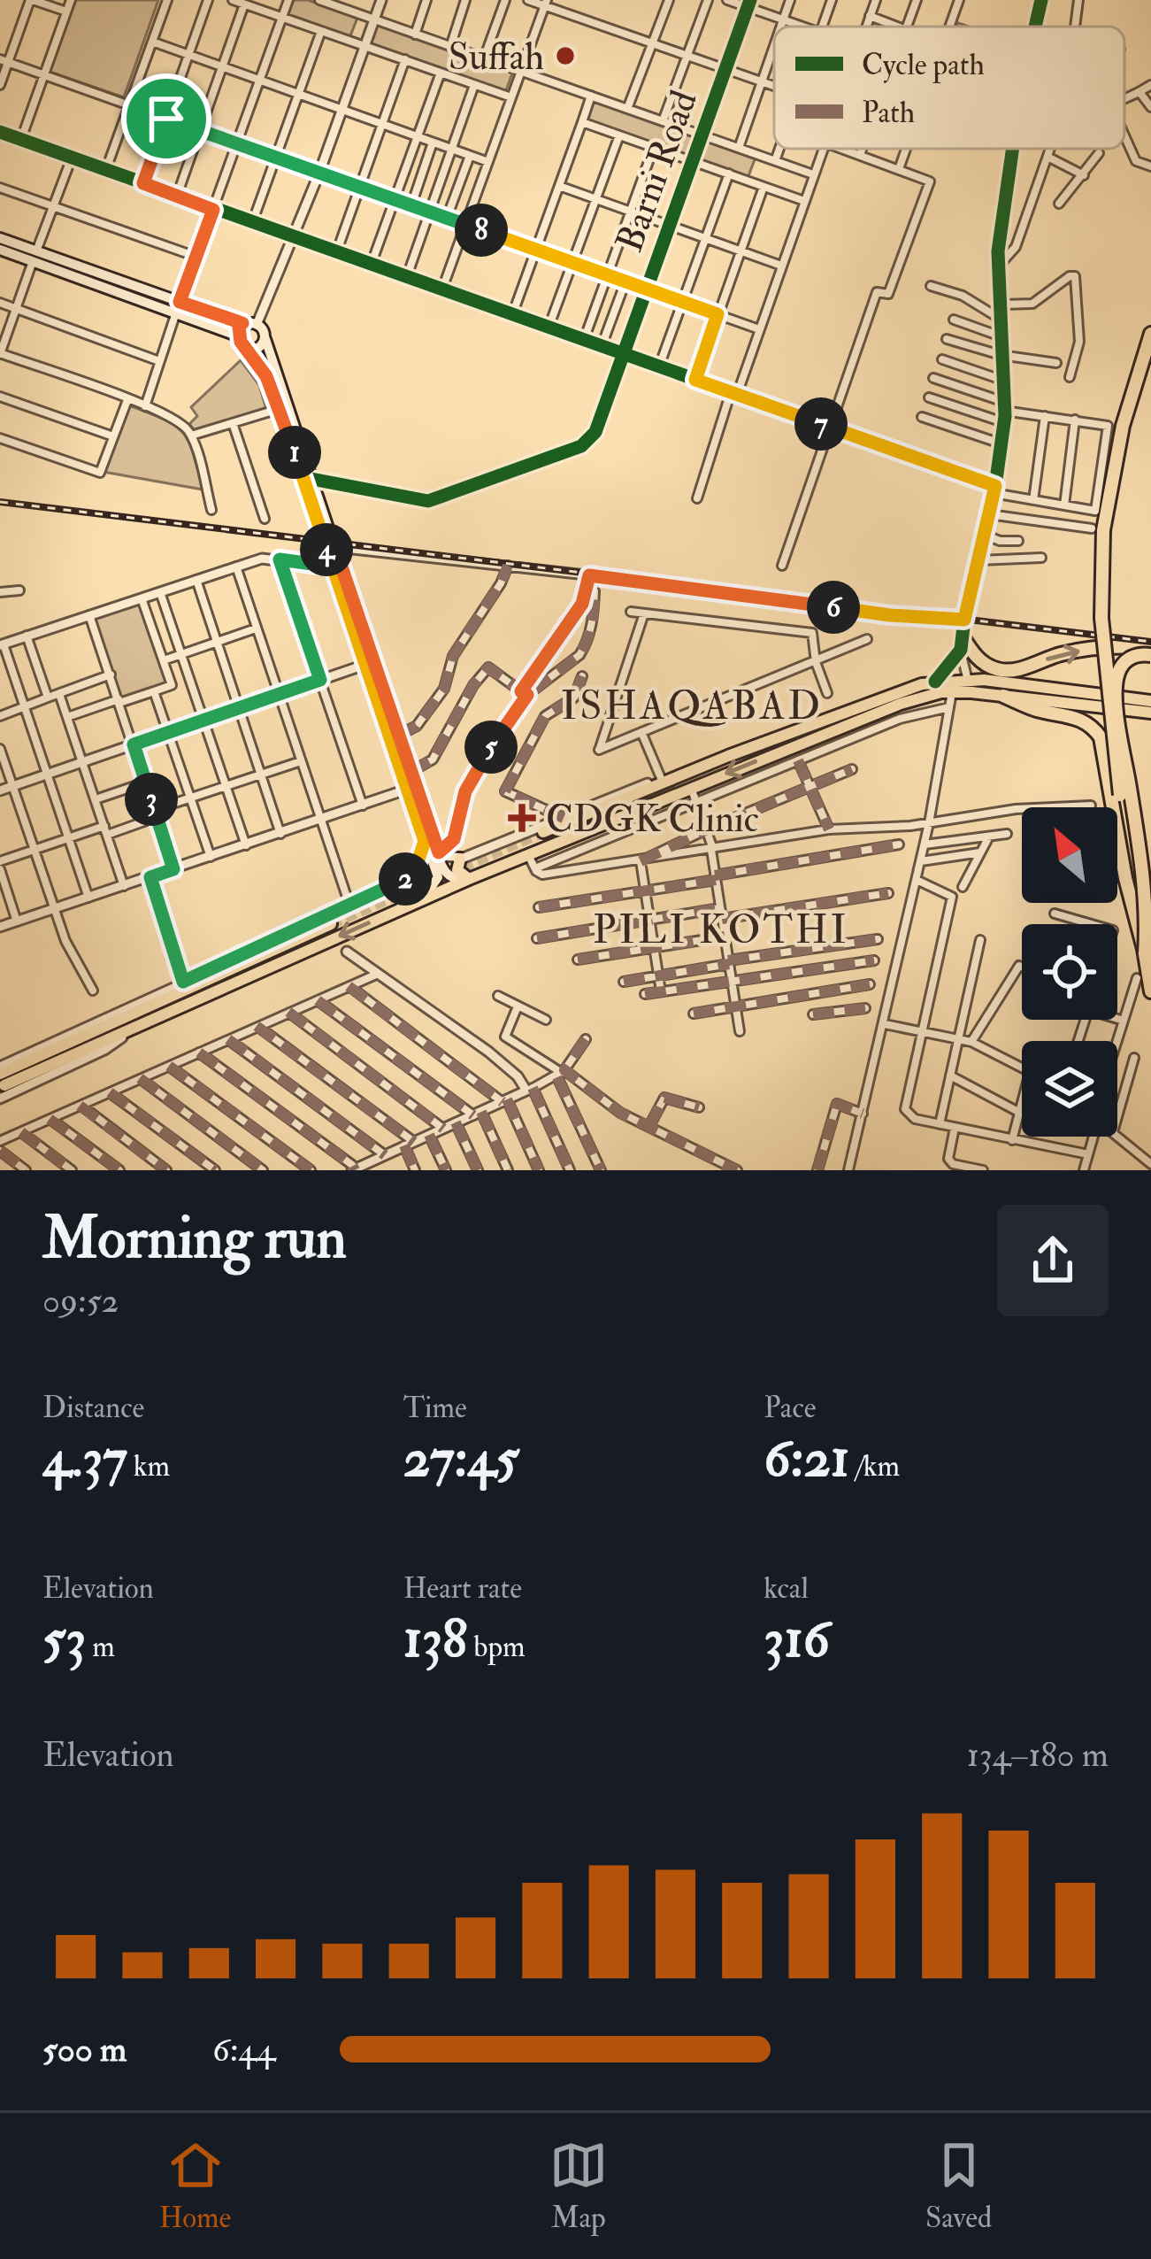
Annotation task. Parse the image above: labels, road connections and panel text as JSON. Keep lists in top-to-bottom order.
{
  "streets": {
    "street": ["Barni Road"]
  },
  "districts": ["ISHAQABAD", "PILI KOTHI"],
  "places": {
    "other": ["Suffah"],
    "health": ["CDGK Clinic"]
  },
  "legend": ["Cycle path", "Path"],
  "north": "top left",
  "page": {
    "pins": [
      "8",
      "7",
      "1",
      "4",
      "6",
      "5",
      "3",
      "2"
    ],
    "heading": ["Morning run", "09:52"],
    "stats": [
      ["Distance", "4.37 km"],
      ["Time", "27:45"],
      ["Pace", "6:21 /km"],
      ["Elevation", "53 m"],
      ["Heart rate", "138 bpm"],
      ["kcal", "316"]
    ],
    "chart": ["Elevation", "134–180 m"],
    "list": [
      {
        "name": "500 m",
        "note": "6:44"
      }
    ],
    "tabs": ["Home", "Map", "Saved"]
  }
}
